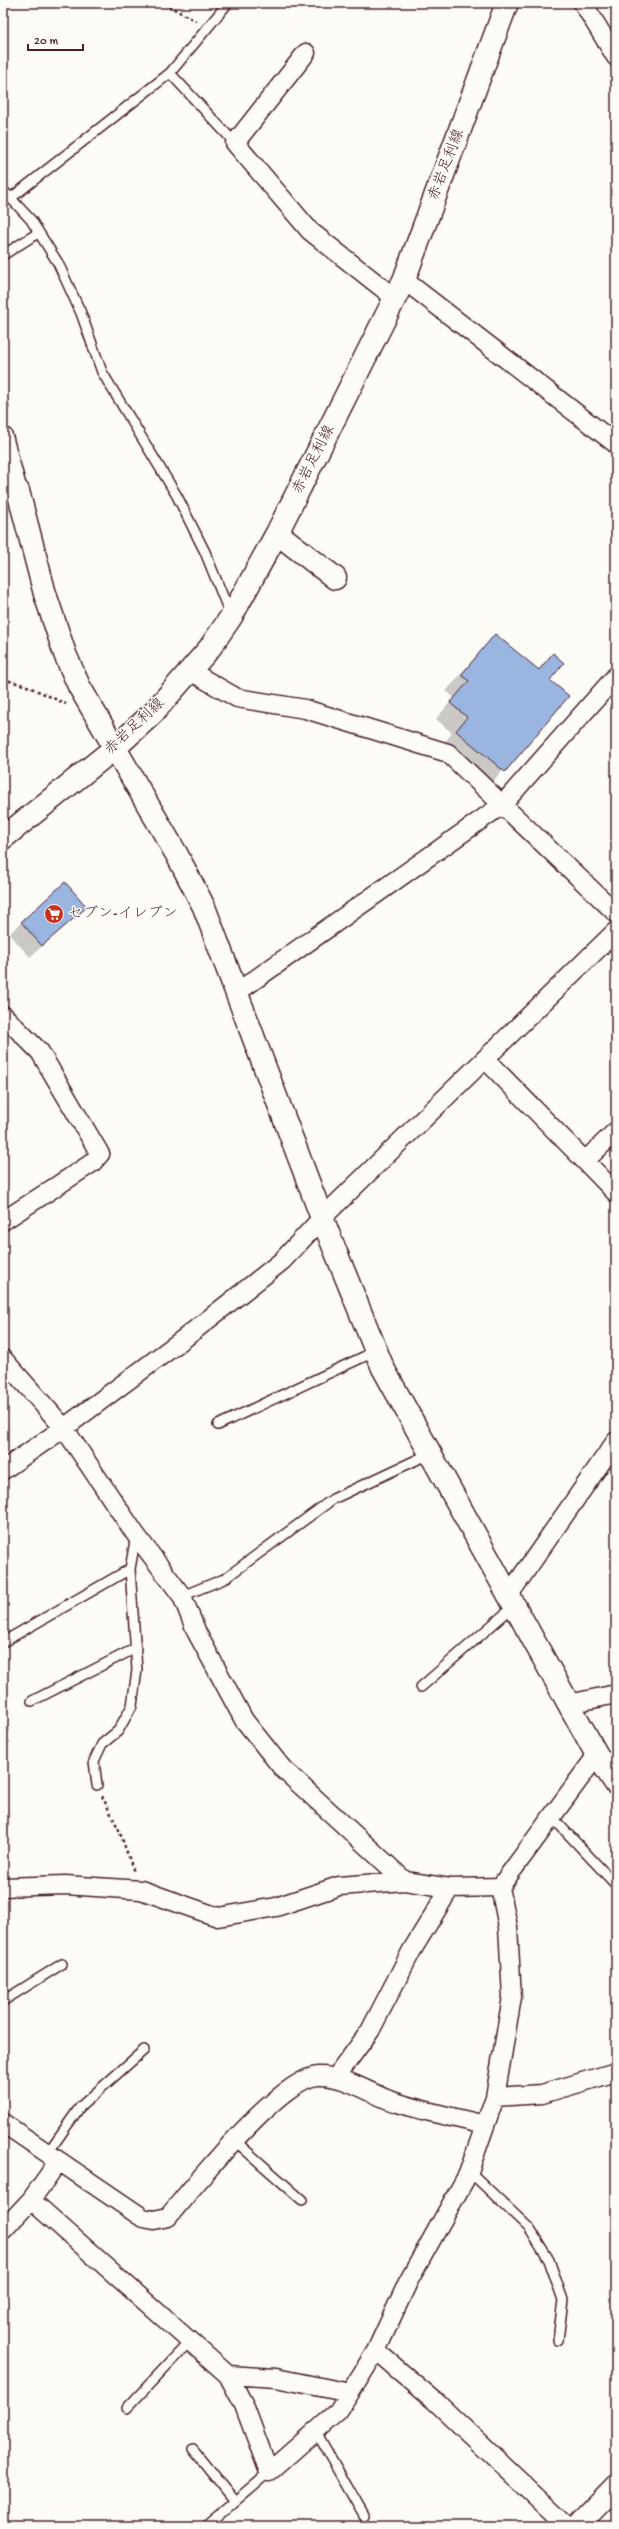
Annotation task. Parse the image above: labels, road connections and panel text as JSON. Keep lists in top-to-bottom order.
{
  "streets": {
    "main road": ["赤岩足利線"]
  },
  "places": {
    "supermarket": ["セブン-イレブン"]
  },
  "scale_bar": "20 m"
}
